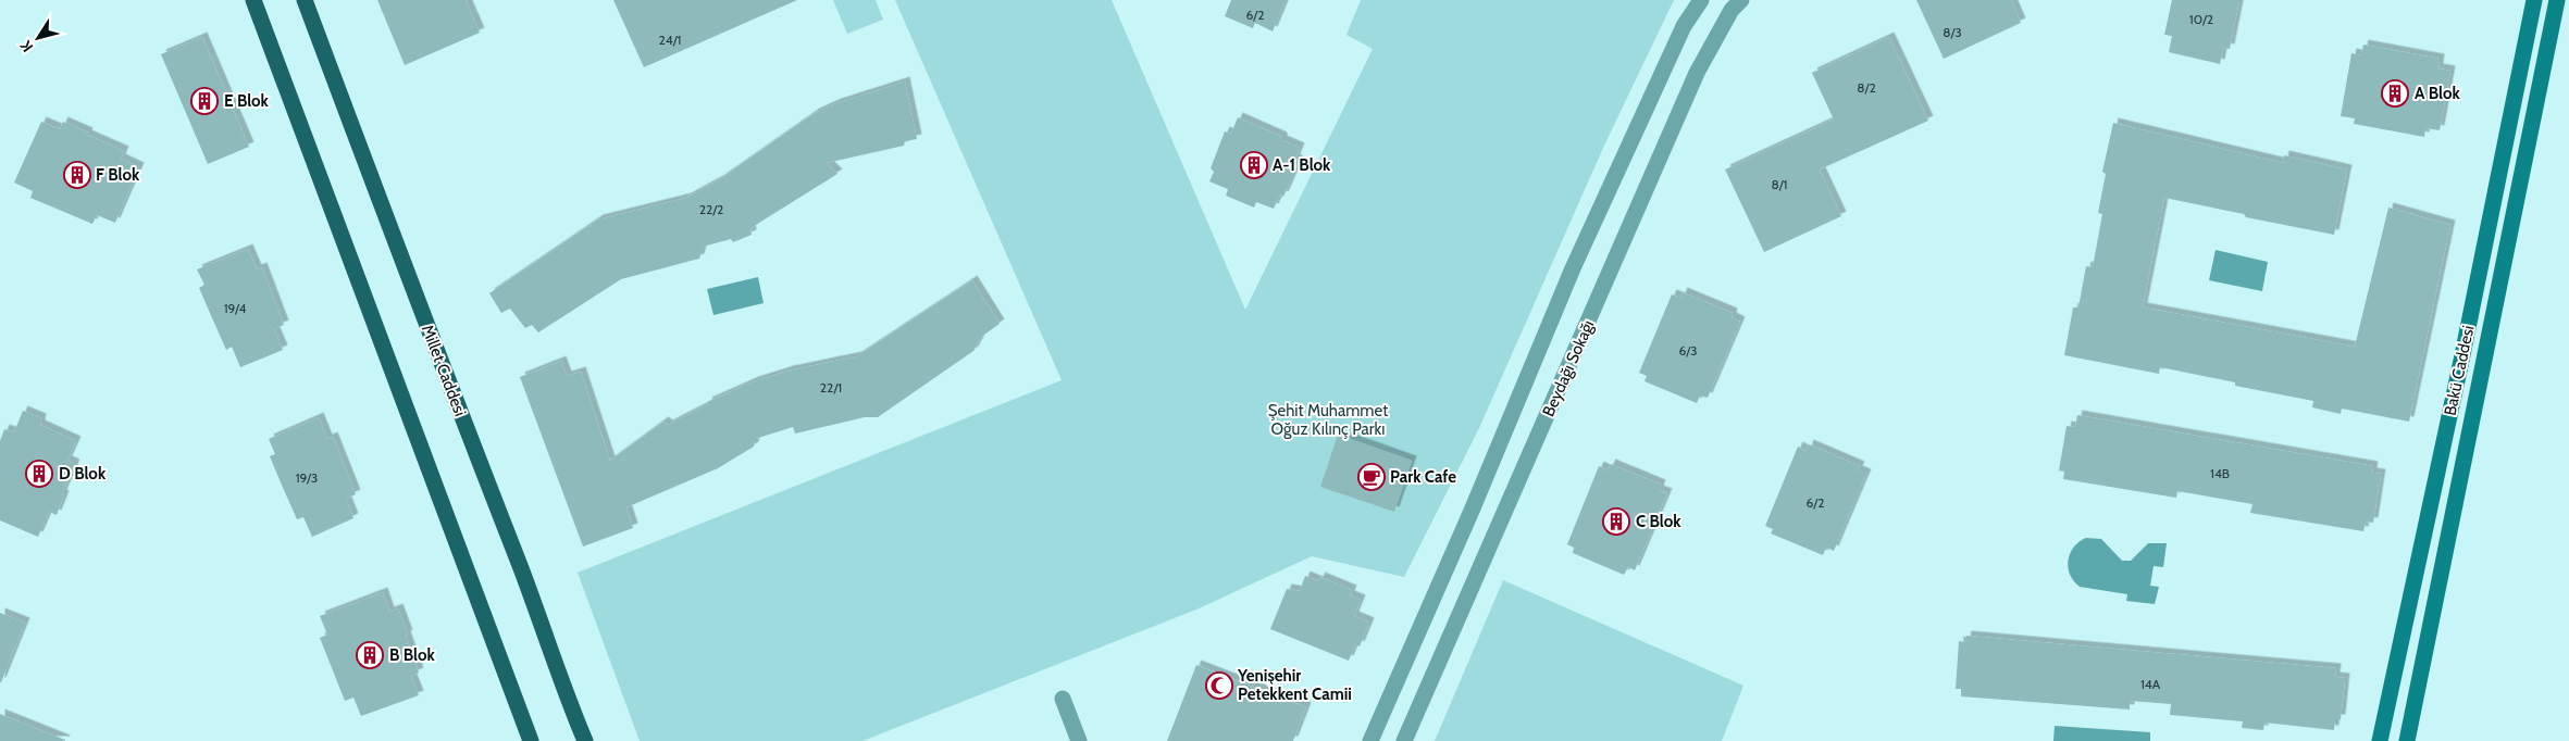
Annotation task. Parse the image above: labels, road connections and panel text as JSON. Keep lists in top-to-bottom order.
{
  "streets": {
    "main road": ["Millet Caddesi", "Bakü Caddesi"],
    "street": ["Beydağı Sokağı"]
  },
  "parks": ["Şehit Muhammet Oğuz Kılınç Parkı"],
  "places": {
    "building": [
      "A Blok",
      "E Blok",
      "A-1 Blok",
      "F Blok",
      "D Blok",
      "C Blok",
      "B Blok"
    ],
    "cafe": ["Park Cafe"],
    "mosque": ["Yenişehir Petekkent Camii"]
  },
  "house_numbers": [
    "6/2",
    "10/2",
    "8/3",
    "24/1",
    "8/2",
    "8/1",
    "22/2",
    "19/4",
    "6/3",
    "22/1",
    "14B",
    "19/3",
    "6/2",
    "14A"
  ],
  "north": "bottom left"
}
